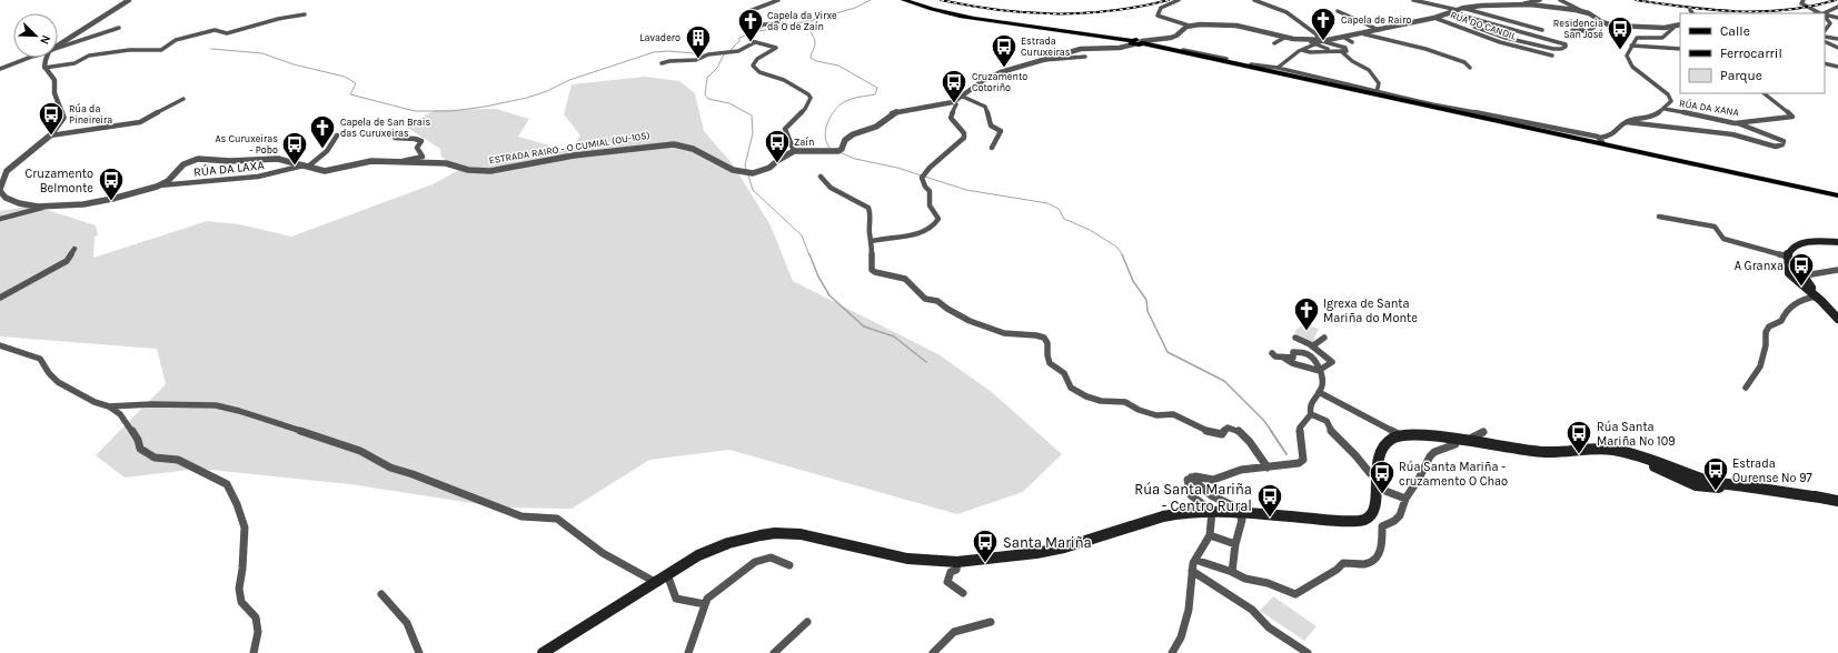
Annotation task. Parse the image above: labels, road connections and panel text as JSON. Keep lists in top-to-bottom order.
{
  "streets": {
    "street": [
      "RÚA DO CANDIL",
      "RÚA DA XANA",
      "ESTRADA RAIRO - O CUMIAL (OU-105)",
      "RÚA DA LAXA"
    ]
  },
  "crossings": [
    ["ESTRADA RAIRO - O CUMIAL (OU-105)", "RÚA DA LAXA"]
  ],
  "places": {
    "church": [
      "Capela de Rairo",
      "Capela da Virxe da O de Zaín",
      "Capela de San Brais das Curuxeiras",
      "Igrexa de Santa Mariña do Monte"
    ],
    "bus stop": [
      "Residencia San José",
      "Estrada Curuxeiras",
      "Cruzamento Cotoriño",
      "Rúa da Pineireira",
      "Zaín",
      "As Curuxeiras - Pobo",
      "Cruzamento Belmonte",
      "A Granxa",
      "Rúa Santa Mariña Nº 109",
      "Estrada Ourense Nº 97",
      "Rúa Santa Mariña - cruzamento O Chao",
      "Rúa Santa Mariña - Centro Rural",
      "Santa Mariña"
    ],
    "building": ["Lavadero"]
  },
  "legend": ["Calle", "Ferrocarril", "Parque"],
  "north": "bottom right"
}
